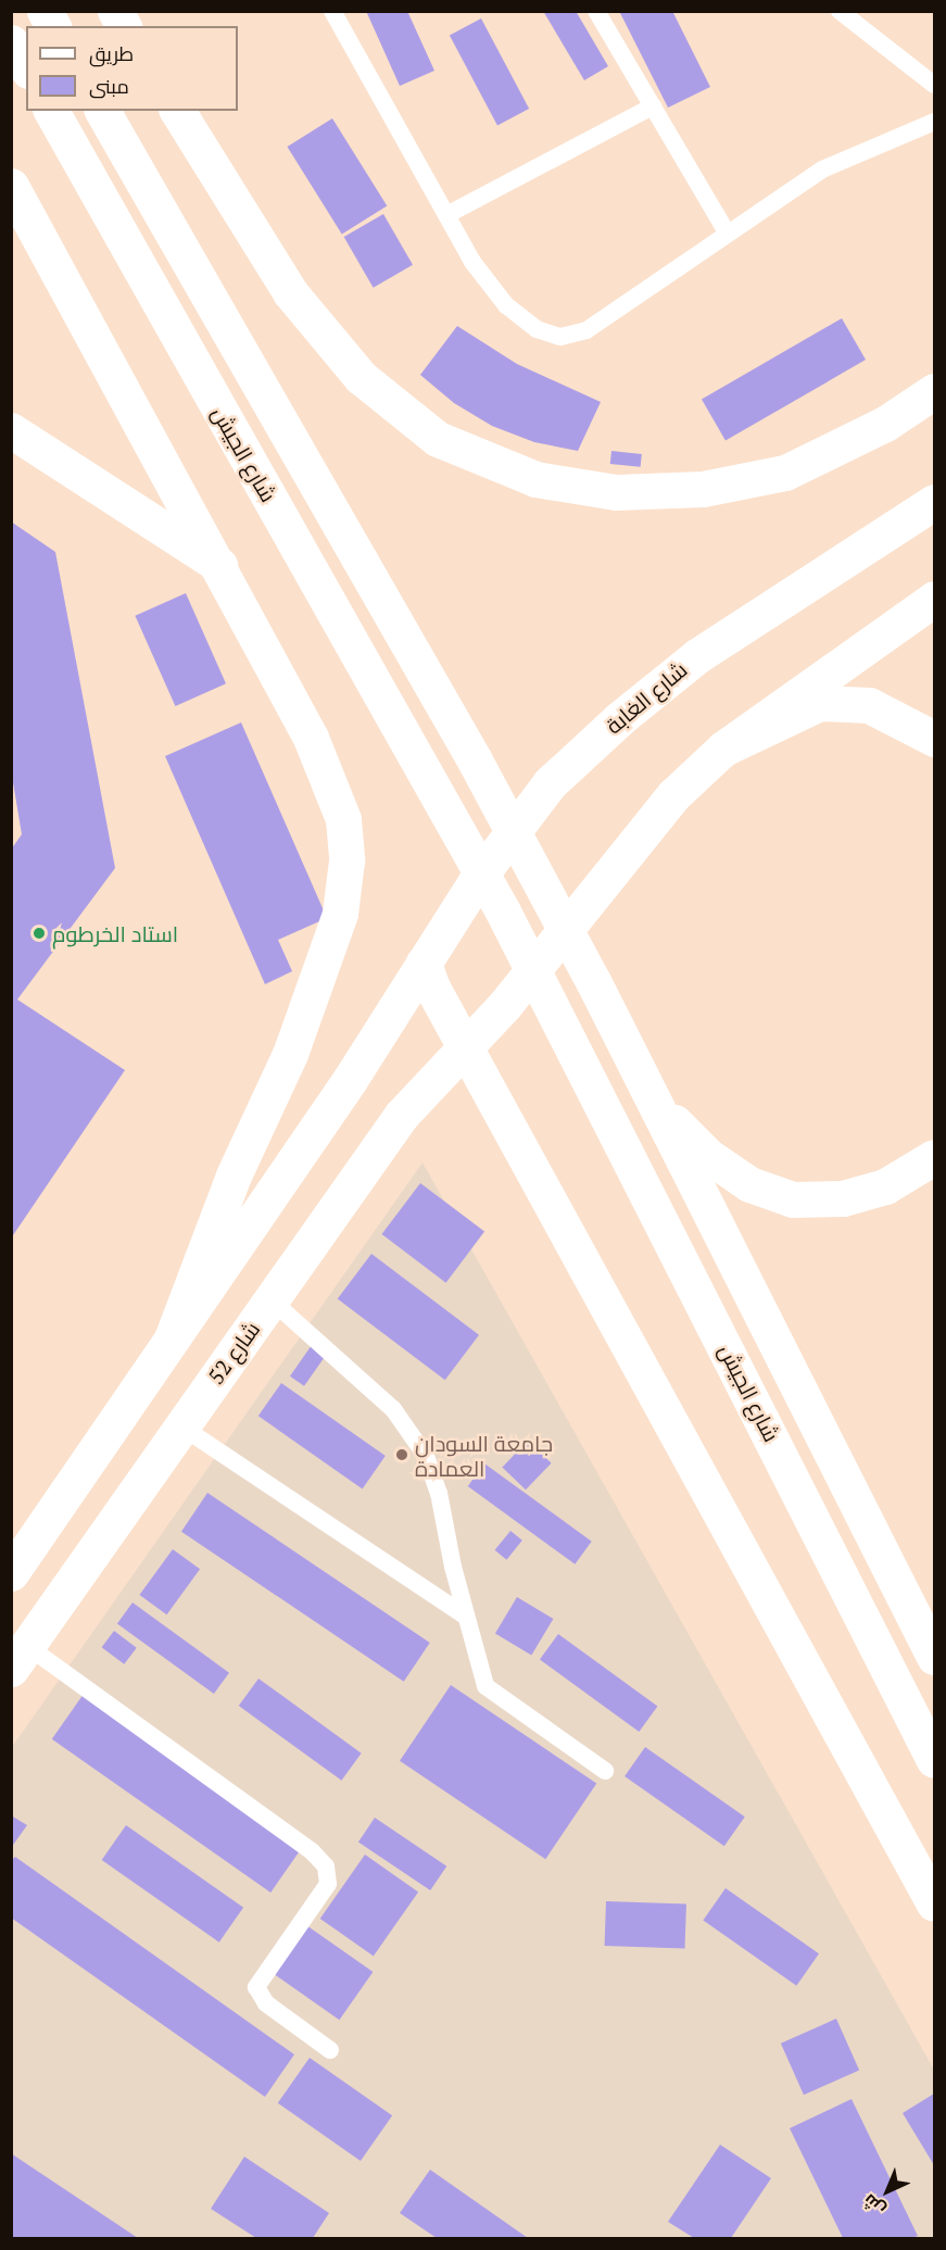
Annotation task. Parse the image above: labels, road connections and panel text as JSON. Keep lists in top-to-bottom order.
{
  "streets": {
    "main road": ["شارع الجيش", "شارع الغابة", "شارع 52"]
  },
  "places": ["استاد الخرطوم", "جامعة السودان العمادة"],
  "legend": ["طريق", "مبنى"],
  "north": "bottom left"
}
